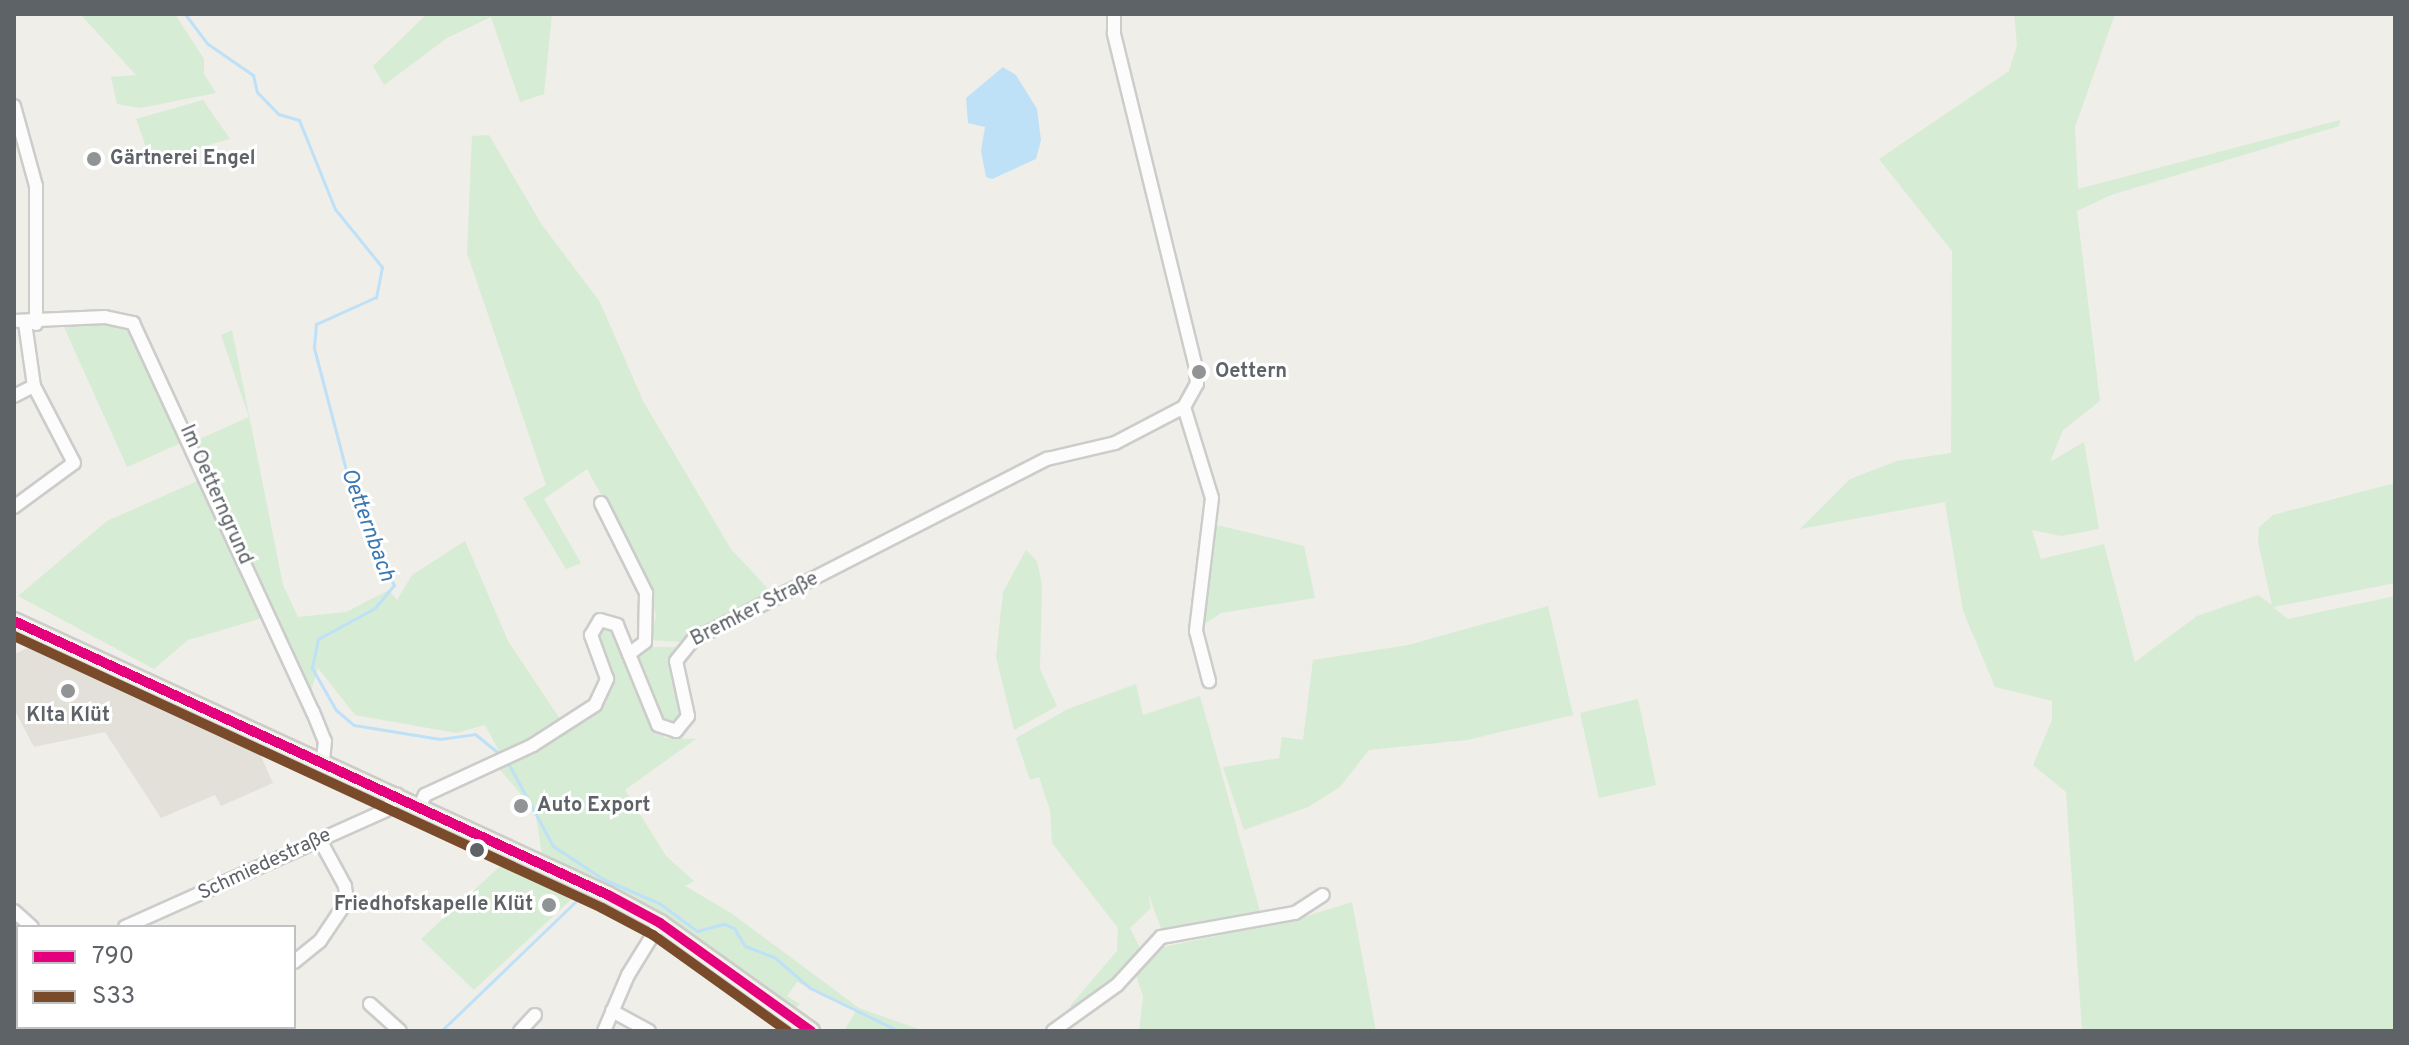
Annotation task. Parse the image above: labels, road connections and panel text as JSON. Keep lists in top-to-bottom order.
{
  "streets": {
    "street": ["Im Oetterngrund", "Bremker Straße", "Schmiedestraße"]
  },
  "water": ["Oetternbach"],
  "places": [
    "Gärtnerei Engel",
    "Oettern",
    "KIta Klüt",
    "Auto Export",
    "Friedhofskapelle Klüt"
  ],
  "lines": ["transit line 790", "transit line S33"],
  "legend": ["790", "S33"]
}
